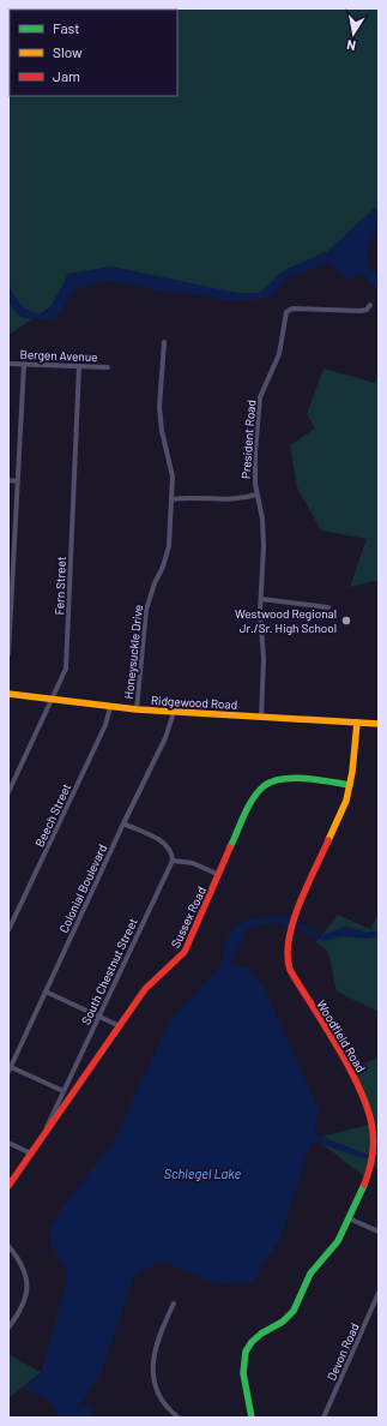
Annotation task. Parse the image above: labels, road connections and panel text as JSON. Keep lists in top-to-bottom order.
{
  "streets": {
    "street": [
      "Bergen Avenue",
      "President Road",
      "Fern Street",
      "Honeysuckle Drive",
      "Ridgewood Road",
      "Beech Street",
      "Colonial Boulevard",
      "Sussex Road",
      "South Chestnut Street",
      "Woodfield Road",
      "Devon Road"
    ]
  },
  "crossings": [
    ["Bergen Avenue", "Fern Street"],
    ["President Road", "Ridgewood Road"],
    ["Fern Street", "Ridgewood Road"],
    ["Honeysuckle Drive", "Ridgewood Road"],
    ["Ridgewood Road", "Beech Street"],
    ["Ridgewood Road", "Colonial Boulevard"],
    ["Ridgewood Road", "Woodfield Road"],
    ["Sussex Road", "South Chestnut Street"],
    ["Sussex Road", "Woodfield Road"]
  ],
  "water": ["Schlegel Lake"],
  "places": ["Westwood Regional Jr./Sr. High School"],
  "legend": ["Fast", "Slow", "Jam"],
  "north": "bottom"
}
